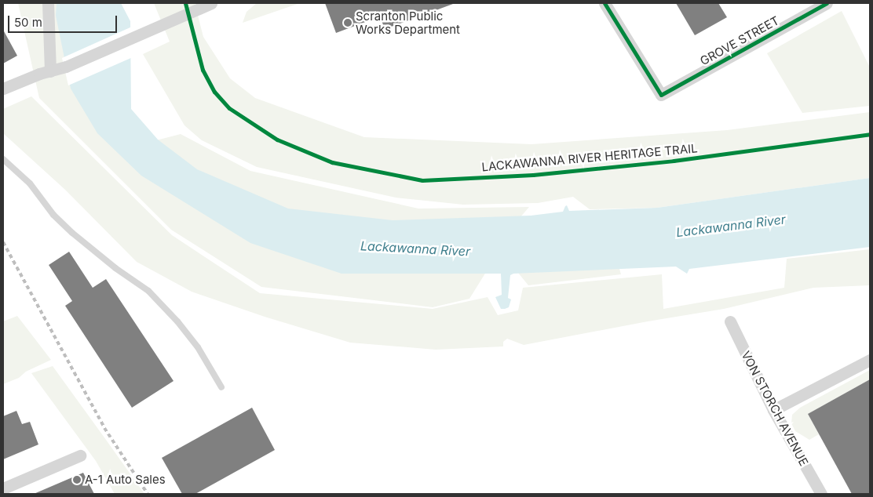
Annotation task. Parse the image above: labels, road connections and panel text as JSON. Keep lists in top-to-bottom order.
{
  "streets": {
    "street": ["GROVE STREET", "VON STORCH AVENUE"],
    "cycle path": ["LACKAWANNA RIVER HERITAGE TRAIL"]
  },
  "water": ["Lackawanna River"],
  "places": ["Scranton Public Works Department", "A-1 Auto Sales"],
  "scale_bar": "50 m"
}
